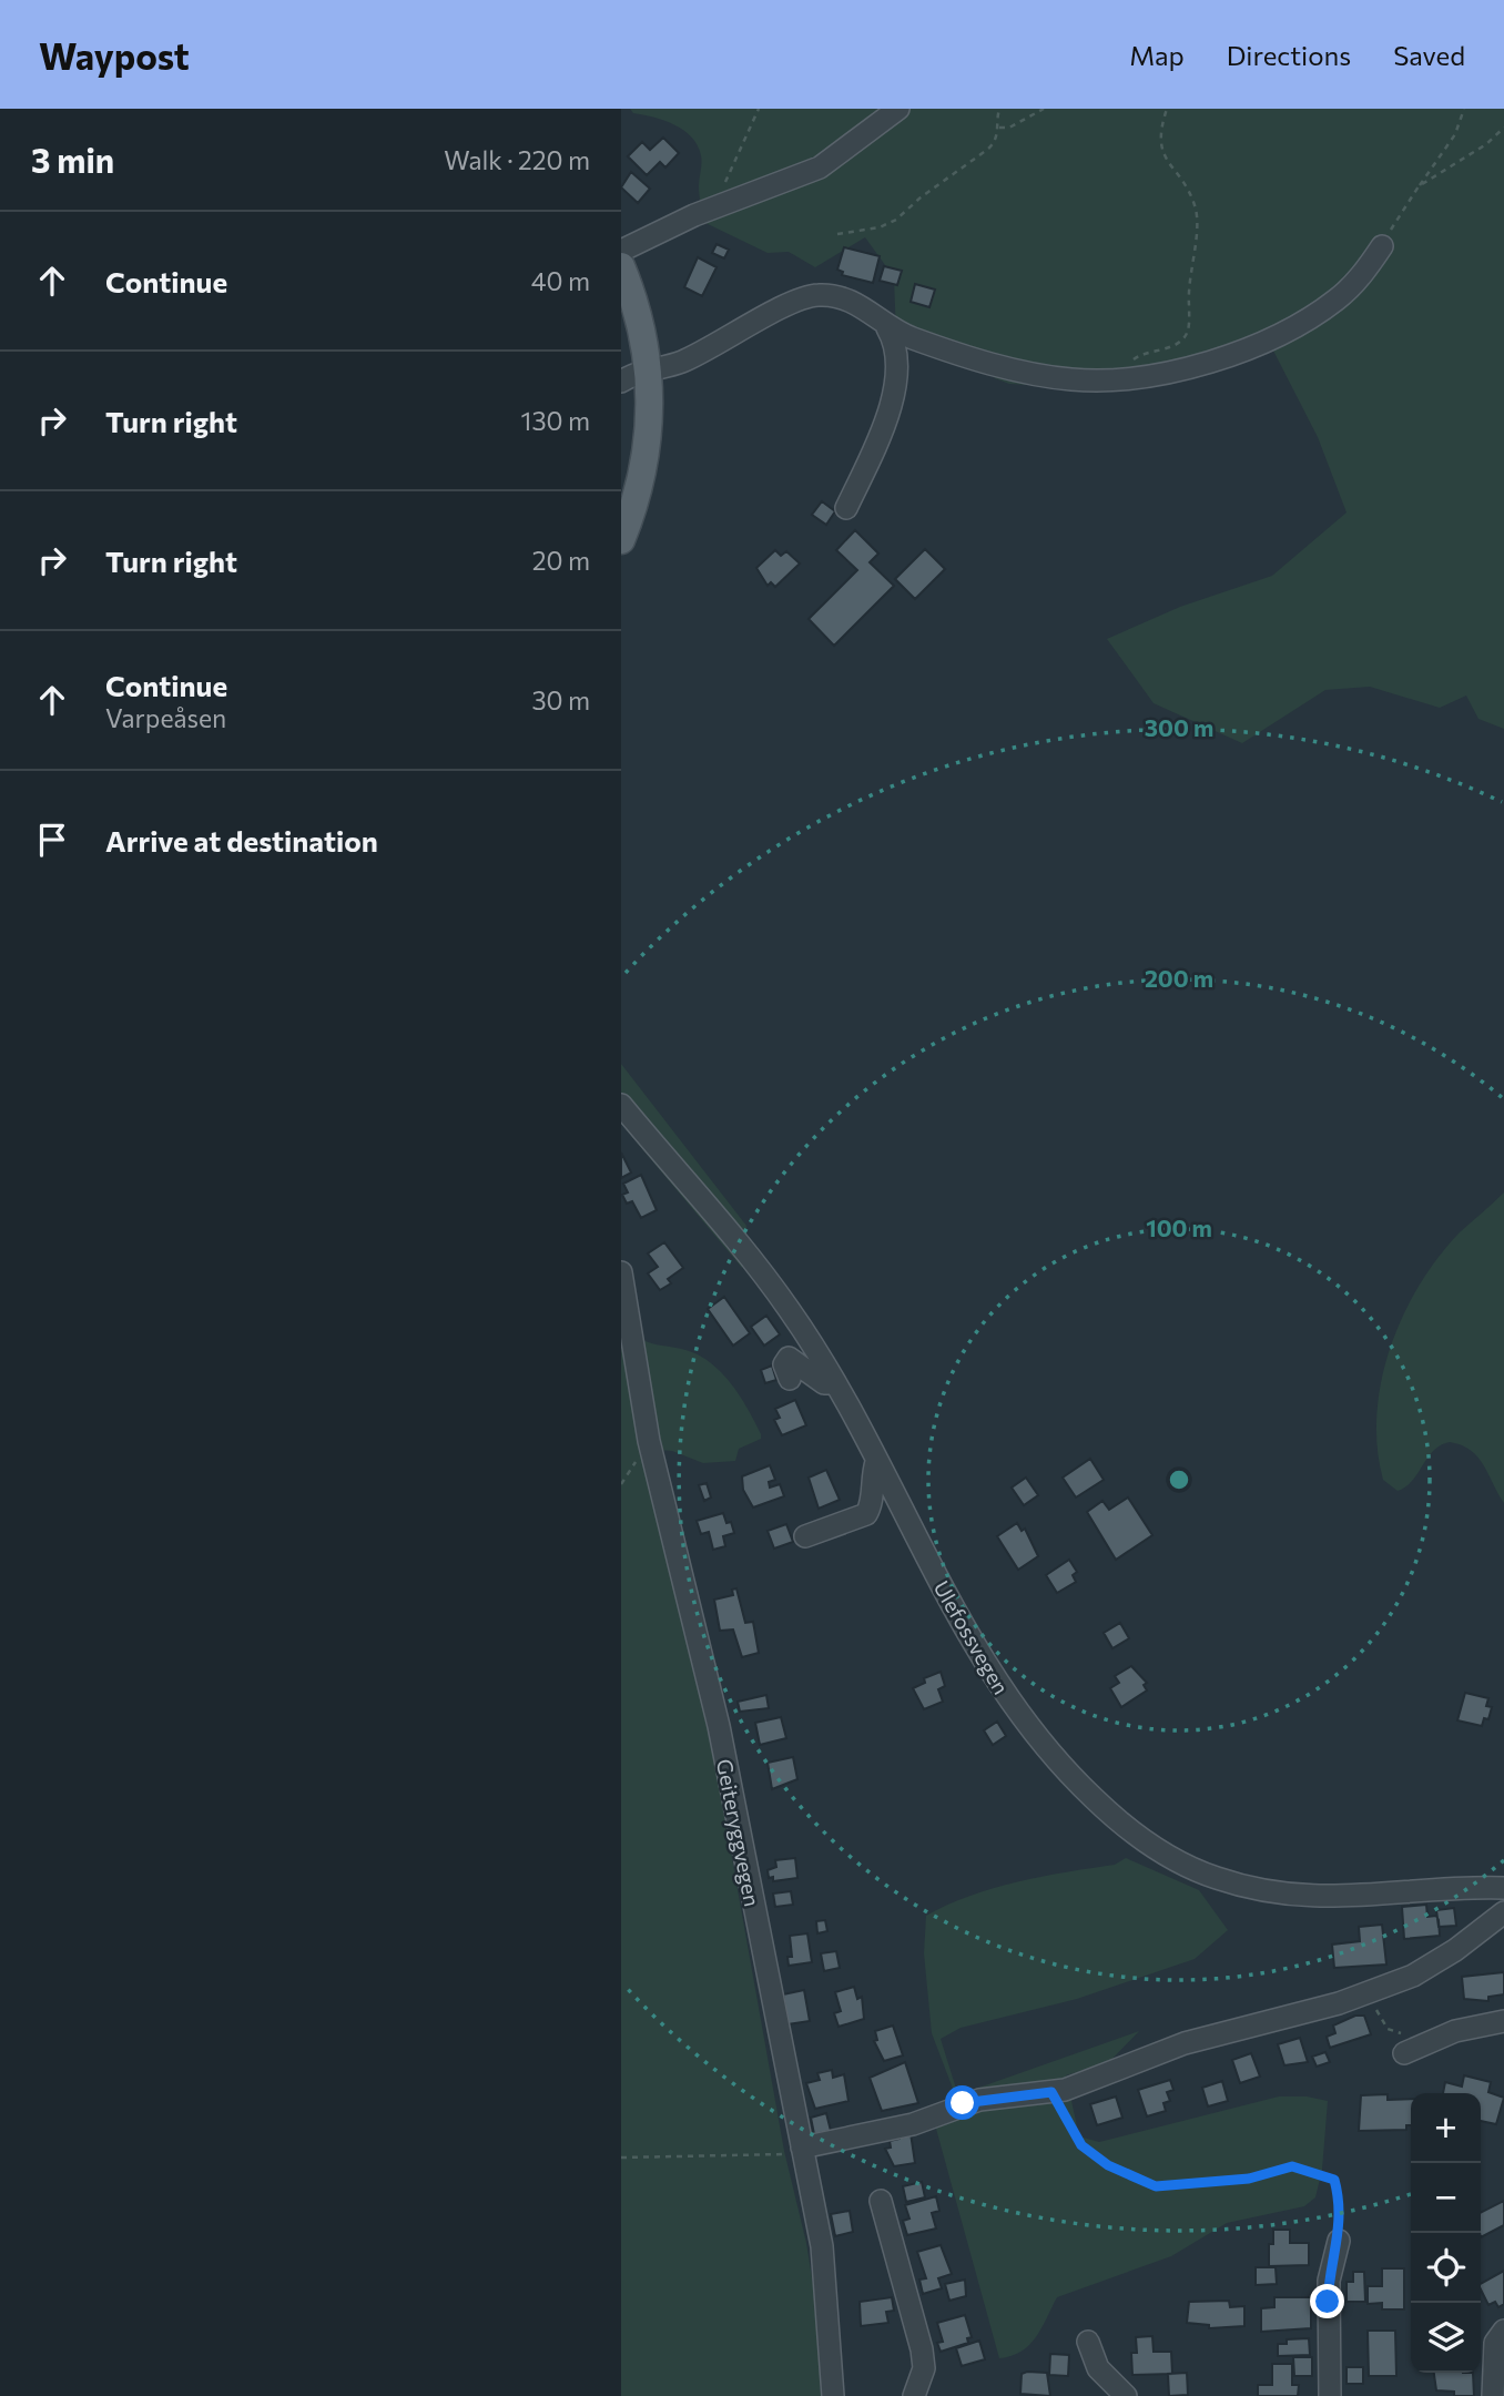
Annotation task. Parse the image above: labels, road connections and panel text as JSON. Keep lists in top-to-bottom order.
{
  "streets": {
    "street": ["Ulefossvegen", "Geiteryggvegen"]
  },
  "page": {
    "header": "Waypost",
    "nav": ["Map", "Directions", "Saved"],
    "heading": ["3 min", "Walk · 220 m"],
    "list": [
      ["Continue", "40 m"],
      ["Turn right", "130 m"],
      ["Turn right", "20 m"],
      ["Continue", "Varpeåsen", "30 m"],
      "Arrive at destination"
    ],
    "map_buttons": ["+", "−"]
  },
  "rings": ["300 m", "200 m", "100 m"]
}
